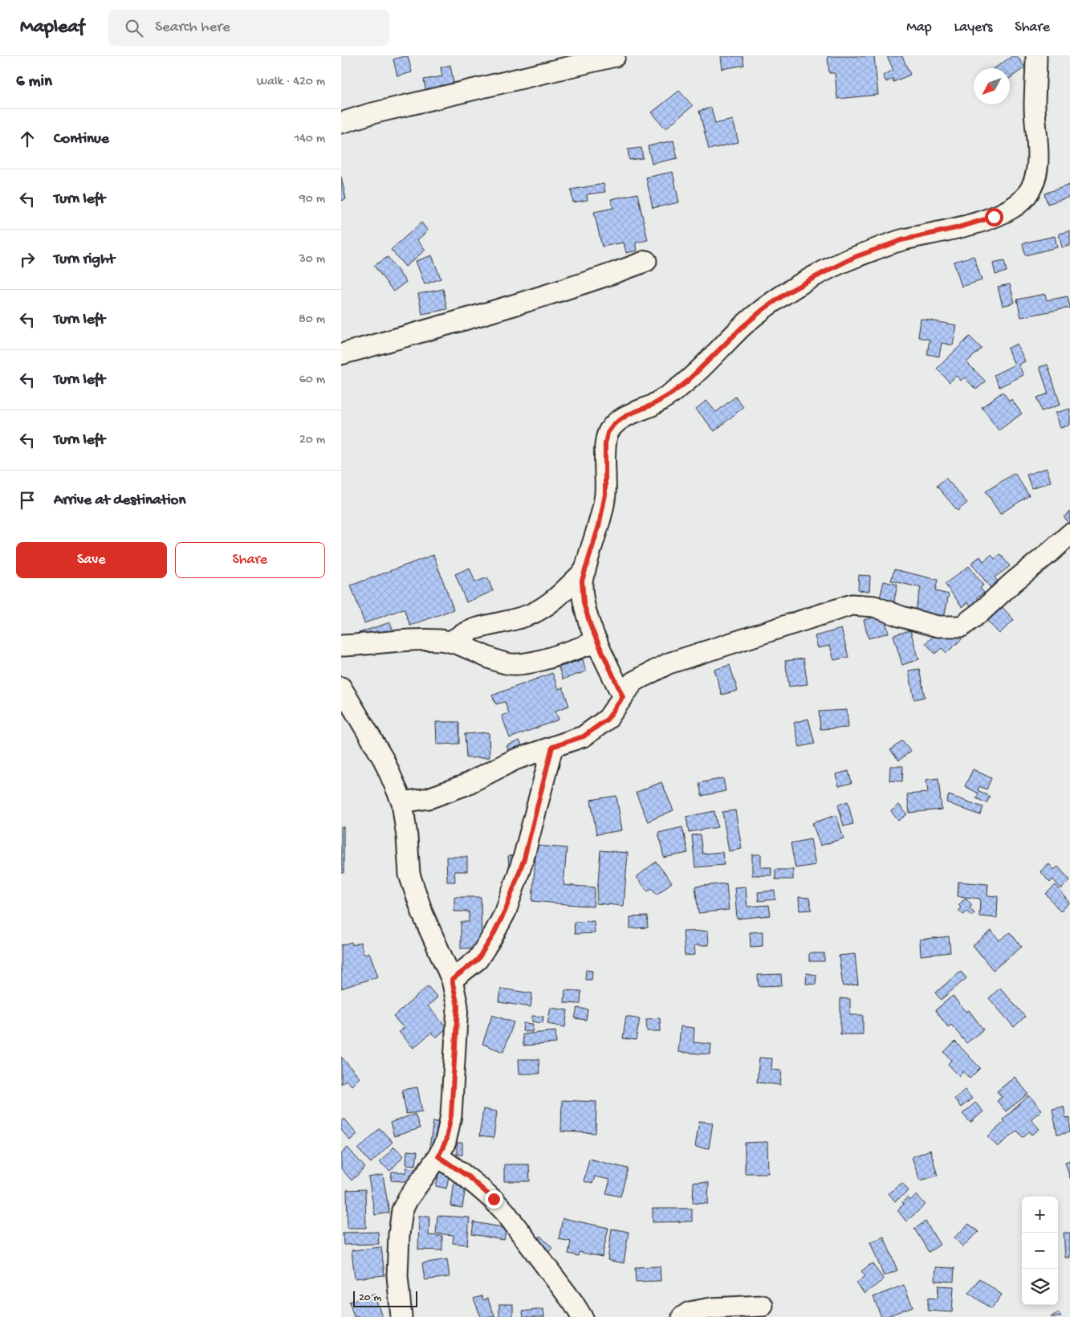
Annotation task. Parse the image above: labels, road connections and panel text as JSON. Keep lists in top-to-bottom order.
{
  "scale_bar": "20 m",
  "north": "bottom left",
  "page": {
    "header": "Mapleaf",
    "search": "Search here",
    "nav": ["Map", "Layers", "Share"],
    "heading": ["6 min", "Walk · 420 m"],
    "list": [
      ["Continue", "140 m"],
      ["Turn left", "90 m"],
      ["Turn right", "30 m"],
      ["Turn left", "80 m"],
      ["Turn left", "60 m"],
      ["Turn left", "20 m"],
      "Arrive at destination"
    ],
    "buttons": ["Save", "Share"],
    "map_buttons": ["+", "−"],
    "scale": "20 m"
  }
}
